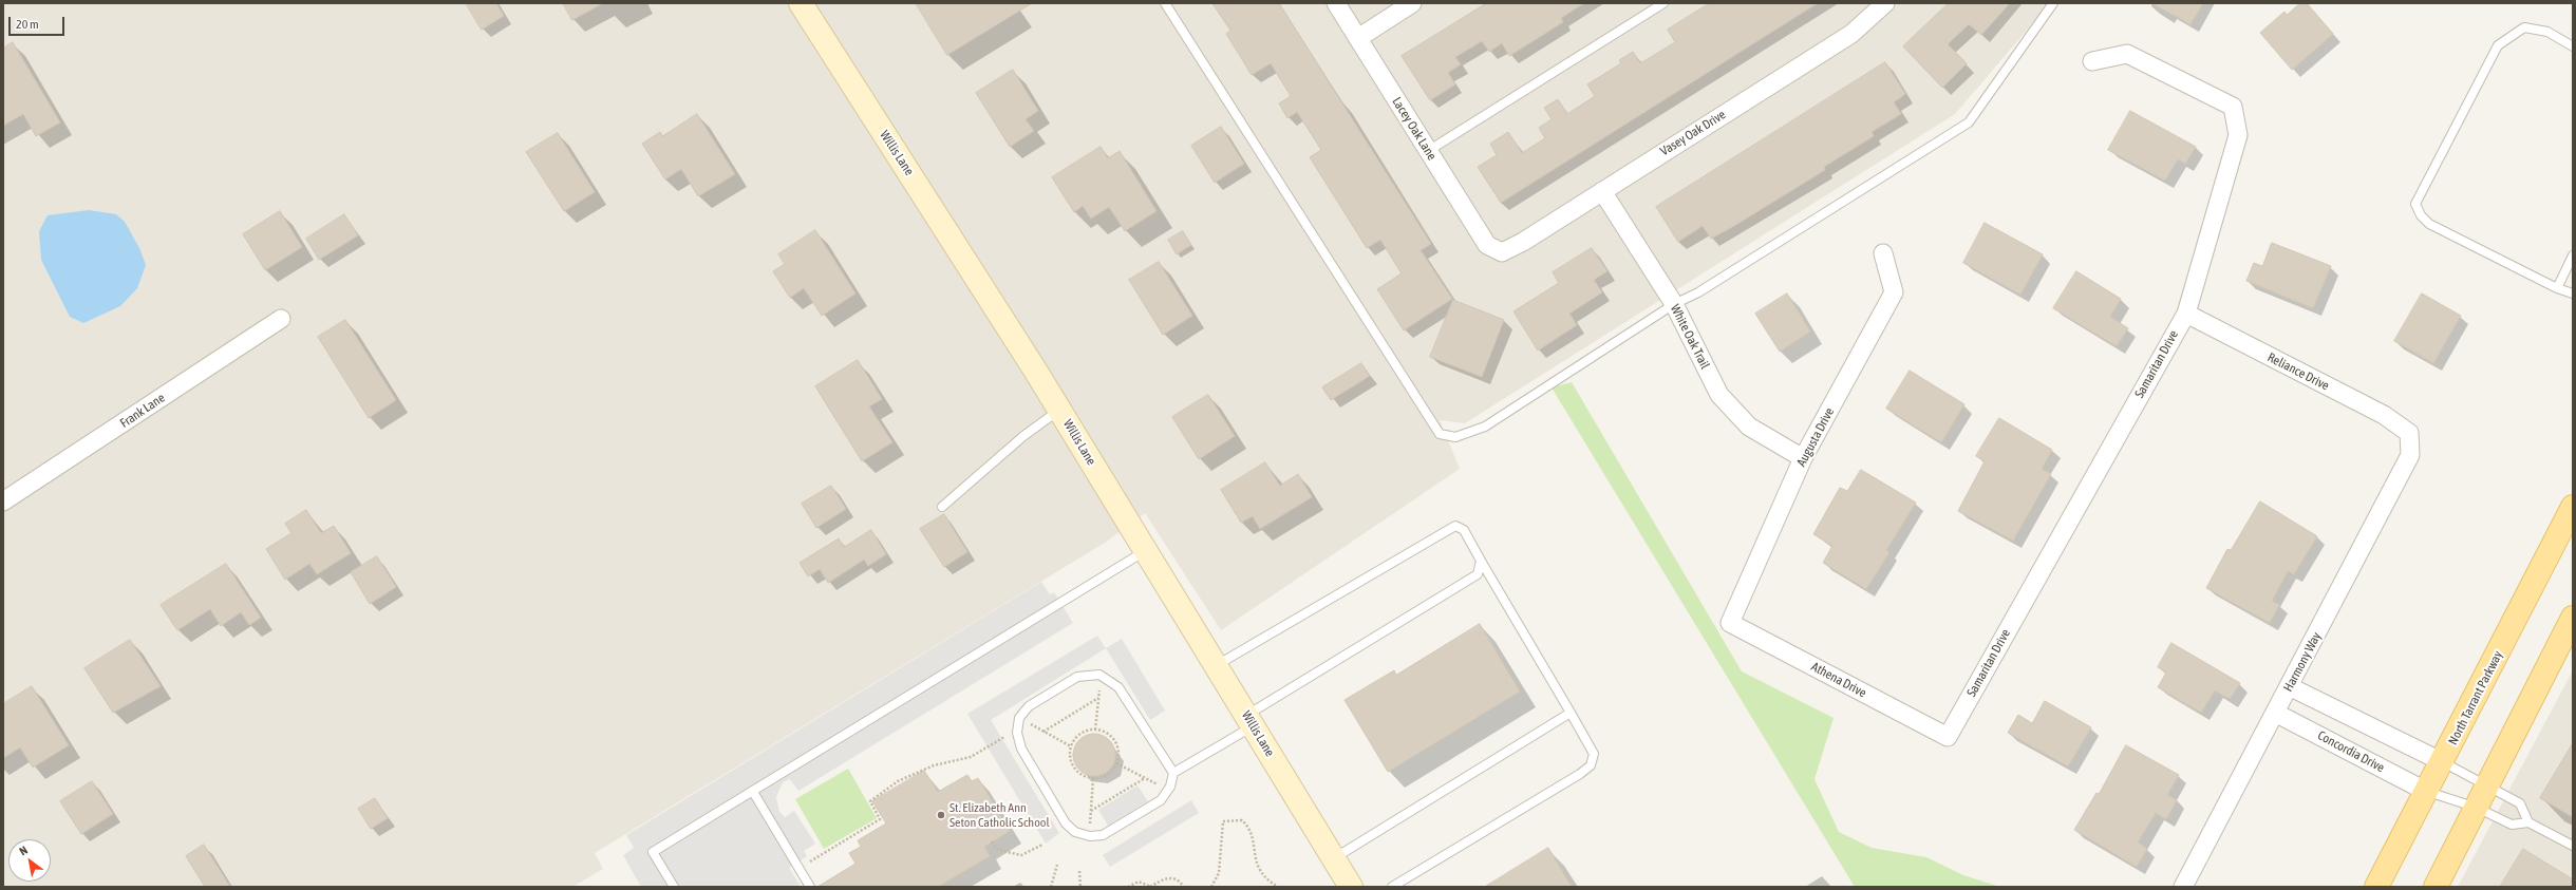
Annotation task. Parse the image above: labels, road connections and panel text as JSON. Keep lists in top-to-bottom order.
{
  "streets": {
    "main road": ["North Tarrant Parkway"],
    "street": [
      "Lacey Oak Lane",
      "Vasey Oak Drive",
      "Willis Lane",
      "White Oak Trail",
      "Samaritan Drive",
      "Reliance Drive",
      "Frank Lane",
      "Augusta Drive",
      "Harmony Way",
      "Athena Drive",
      "Concordia Drive"
    ]
  },
  "crossings": [
    ["Lacey Oak Lane", "Vasey Oak Drive"],
    ["Vasey Oak Drive", "White Oak Trail"],
    ["White Oak Trail", "Augusta Drive"],
    ["Samaritan Drive", "Reliance Drive"],
    ["Samaritan Drive", "Athena Drive"],
    ["Reliance Drive", "Harmony Way"],
    ["Augusta Drive", "Athena Drive"],
    ["Harmony Way", "Concordia Drive"],
    ["North Tarrant Parkway", "Concordia Drive"]
  ],
  "places": ["St. Elizabeth Ann Seton Catholic School"],
  "scale_bar": "20 m",
  "north": "top left"
}
